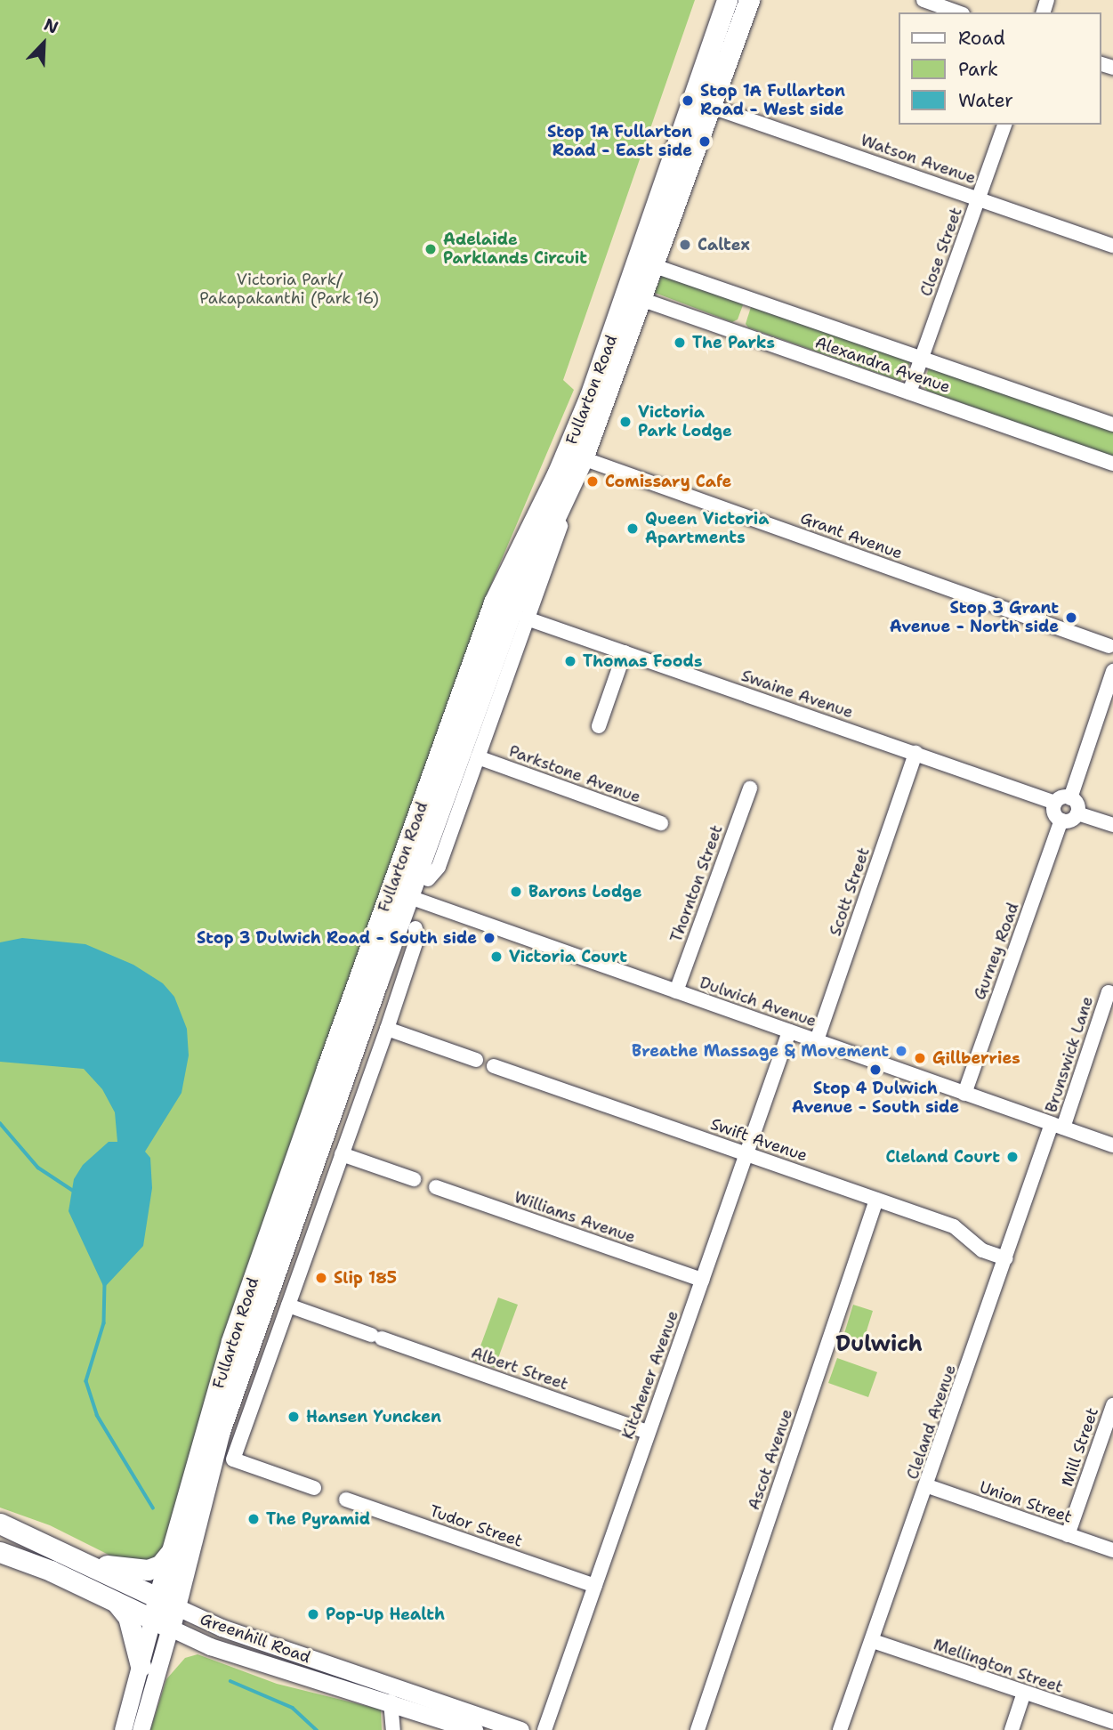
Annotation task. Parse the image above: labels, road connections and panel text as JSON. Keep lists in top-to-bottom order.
{
  "streets": {
    "highway": ["Fullarton Road", "Greenhill Road"],
    "street": [
      "Watson Avenue",
      "Close Street",
      "Alexandra Avenue",
      "Grant Avenue",
      "Swaine Avenue",
      "Parkstone Avenue",
      "Thornton Street",
      "Scott Street",
      "Gurney Road",
      "Dulwich Avenue",
      "Brunswick Lane",
      "Swift Avenue",
      "Williams Avenue",
      "Albert Street",
      "Kitchener Avenue",
      "Cleland Avenue",
      "Mill Street",
      "Ascot Avenue",
      "Union Street",
      "Tudor Street",
      "Mellington Street"
    ]
  },
  "crossings": [
    ["Watson Avenue", "Close Street"],
    ["Watson Avenue", "Fullarton Road"],
    ["Close Street", "Alexandra Avenue"],
    ["Alexandra Avenue", "Fullarton Road"],
    ["Fullarton Road", "Grant Avenue"],
    ["Fullarton Road", "Swaine Avenue"],
    ["Fullarton Road", "Parkstone Avenue"],
    ["Fullarton Road", "Dulwich Avenue"],
    ["Fullarton Road", "Greenhill Road"],
    ["Swaine Avenue", "Scott Street"],
    ["Swaine Avenue", "Gurney Road"],
    ["Thornton Street", "Dulwich Avenue"],
    ["Scott Street", "Dulwich Avenue"],
    ["Gurney Road", "Dulwich Avenue"],
    ["Dulwich Avenue", "Brunswick Lane"],
    ["Dulwich Avenue", "Kitchener Avenue"],
    ["Dulwich Avenue", "Cleland Avenue"],
    ["Brunswick Lane", "Cleland Avenue"],
    ["Swift Avenue", "Kitchener Avenue"],
    ["Swift Avenue", "Cleland Avenue"],
    ["Swift Avenue", "Ascot Avenue"],
    ["Williams Avenue", "Kitchener Avenue"],
    ["Albert Street", "Kitchener Avenue"],
    ["Kitchener Avenue", "Tudor Street"],
    ["Cleland Avenue", "Union Street"],
    ["Cleland Avenue", "Mellington Street"],
    ["Mill Street", "Union Street"]
  ],
  "districts": ["Dulwich"],
  "parks": ["Victoria Park/ Pakapakanthi (Park 16)"],
  "places": [
    "Stop 1A Fullarton Road - West side",
    "Stop 1A Fullarton Road - East side",
    "Caltex",
    "Adelaide Parklands Circuit",
    "The Parks",
    "Victoria Park Lodge",
    "Comissary Cafe",
    "Queen Victoria Apartments",
    "Stop 3 Grant Avenue - North side",
    "Thomas Foods",
    "Barons Lodge",
    "Stop 3 Dulwich Road - South side",
    "Victoria Court",
    "Breathe Massage & Movement",
    "Gillberries",
    "Stop 4 Dulwich Avenue - South side",
    "Cleland Court",
    "Slip 185",
    "Hansen Yuncken",
    "The Pyramid",
    "Pop-Up Health"
  ],
  "legend": ["Road", "Park", "Water"],
  "north": "top right"
}
